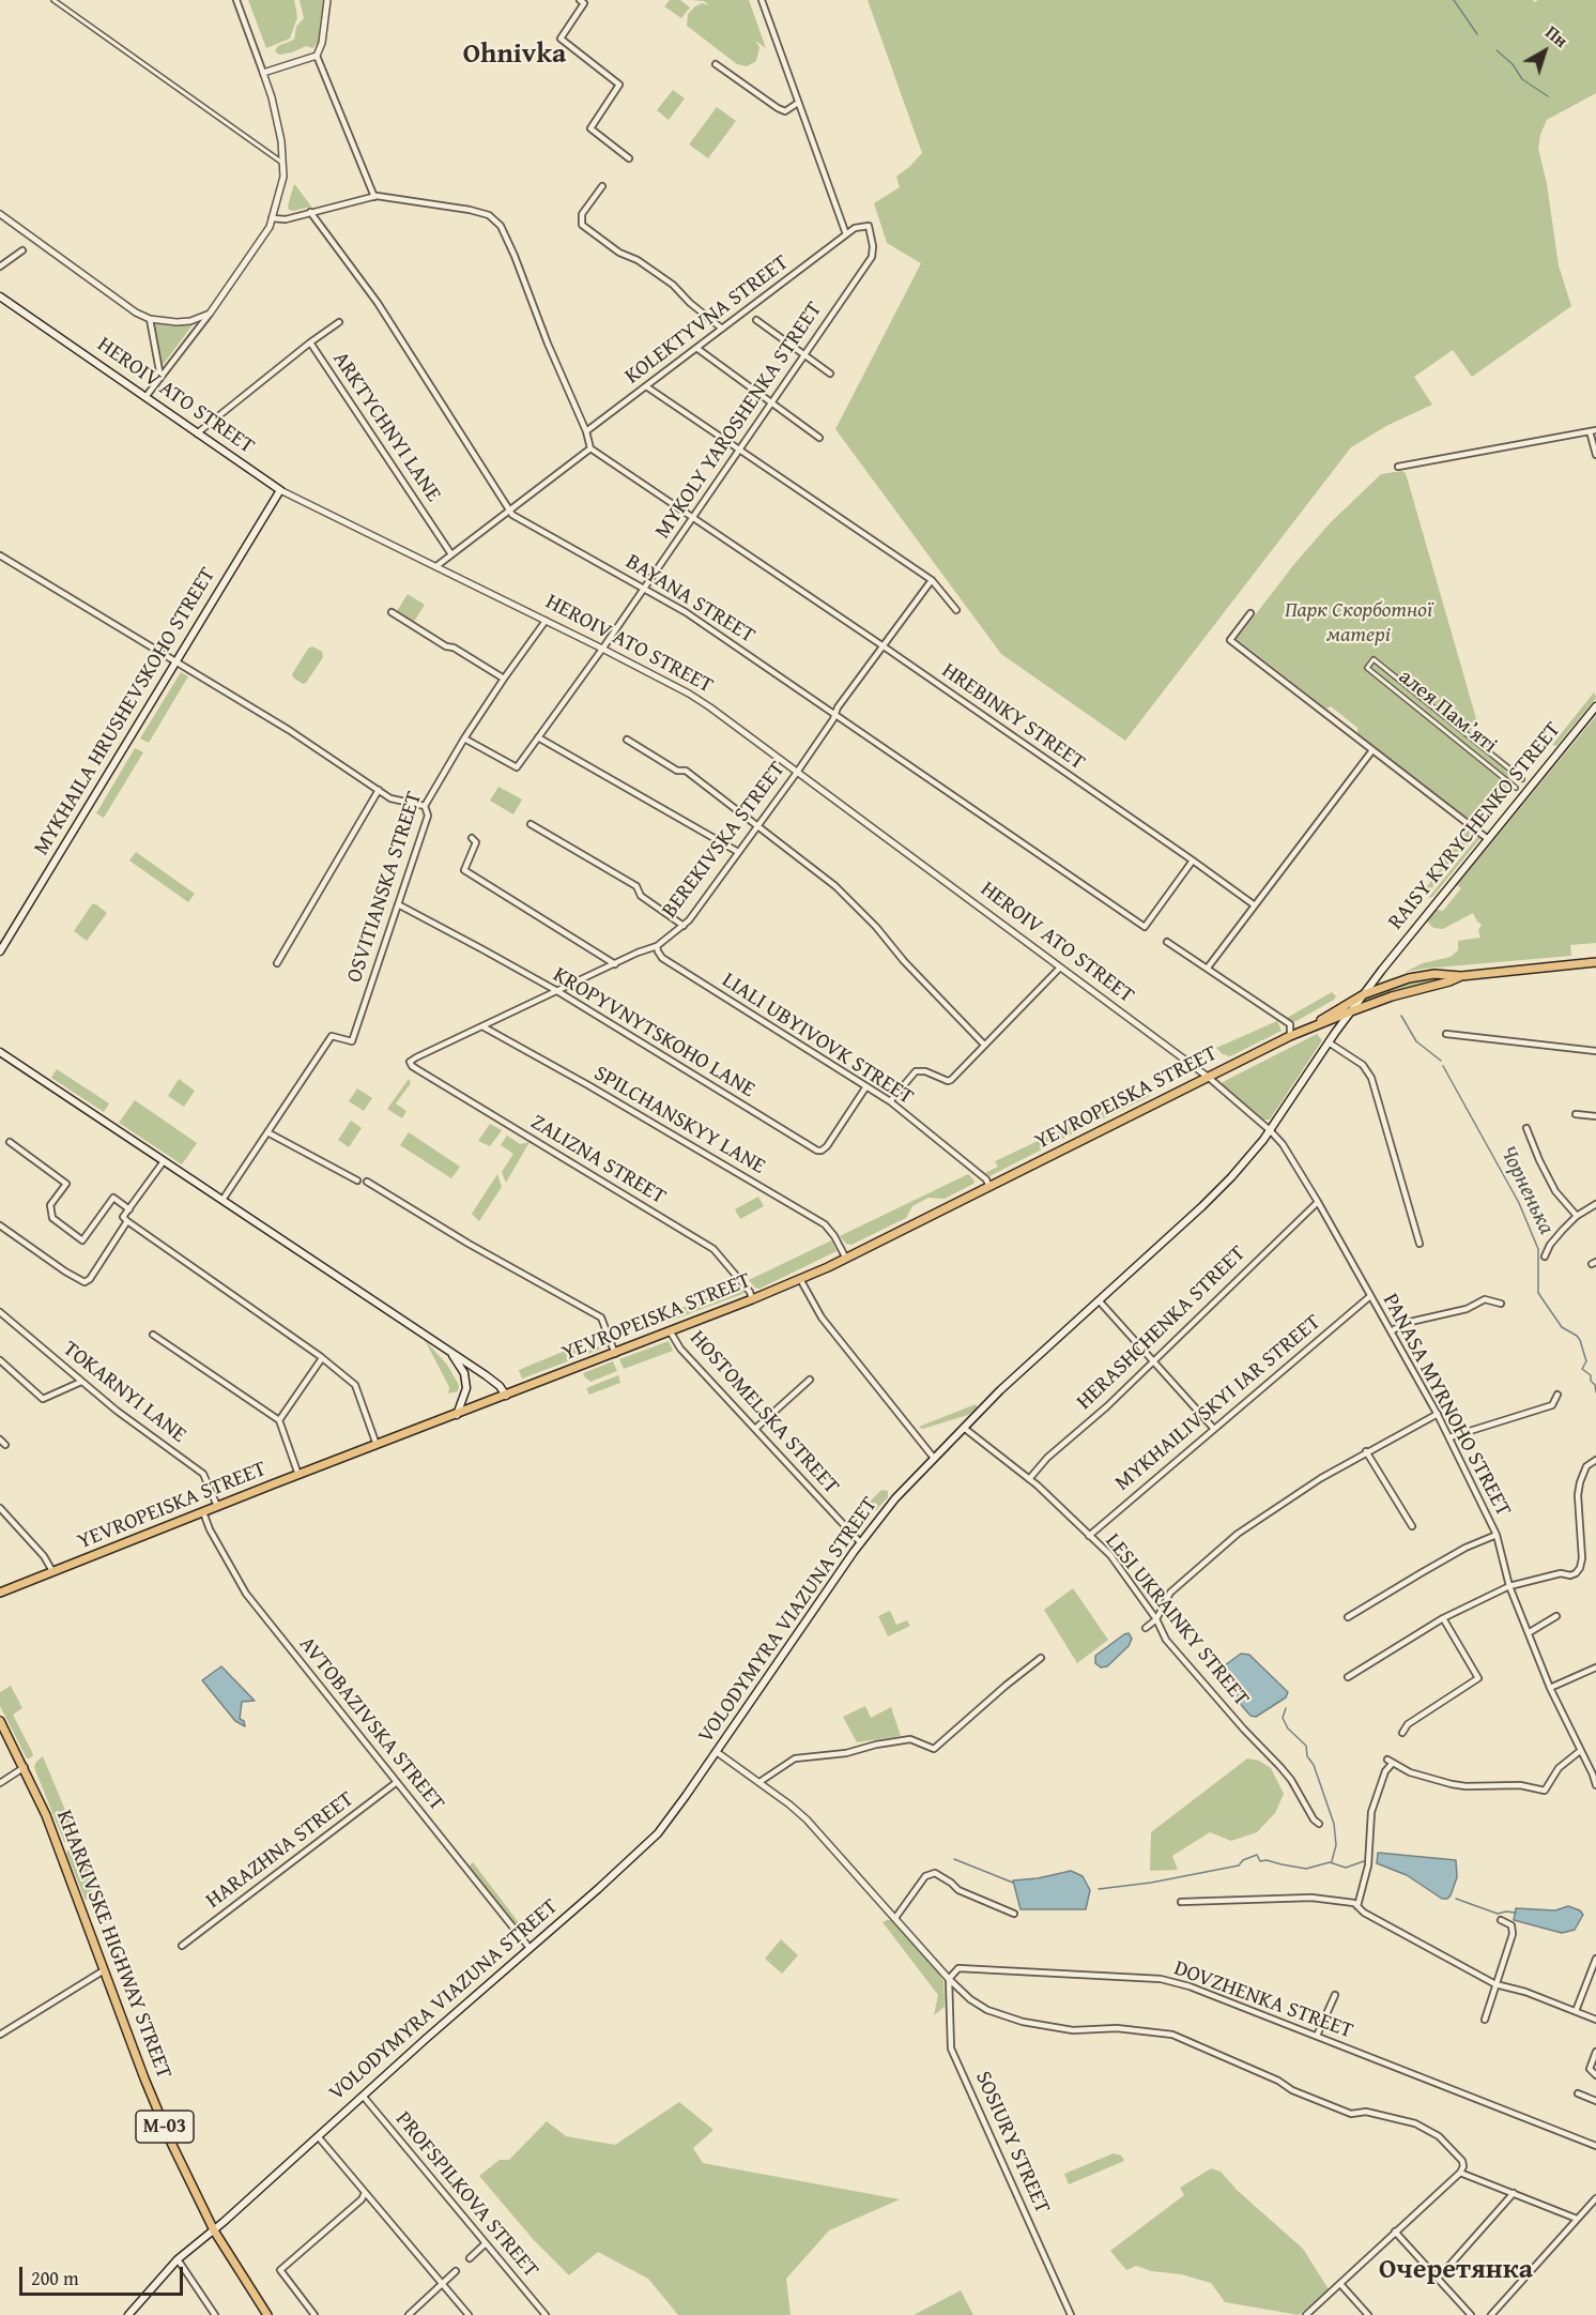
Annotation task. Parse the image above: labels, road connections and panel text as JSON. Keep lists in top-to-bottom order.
{
  "streets": {
    "main road": [
      "HEROIV ATO STREET",
      "MYKHAILA HRUSHEVSKOHO STREET",
      "RAISY KYRYCHENKO STREET",
      "YEVROPEISKA STREET",
      "VOLODYMYRA VIAZUNA STREET",
      "KHARKIVSKE HIGHWAY STREET",
      "М-03"
    ],
    "street": [
      "KOLEKTYVNA STREET",
      "MYKOLY YAROSHENKA STREET",
      "ARKTYCHNYI LANE",
      "BAYANA STREET",
      "алея Памʼяті",
      "HREBINKY STREET",
      "BEREKIVSKA STREET",
      "OSVITIANSKA STREET",
      "KROPYVNYTSKOHO LANE",
      "LIALI UBYIVOVK STREET",
      "SPILCHANSKYY LANE",
      "ZALIZNA STREET",
      "HERASHCHENKA STREET",
      "TOKARNYI LANE",
      "MYKHAILIVSKYI IAR STREET",
      "PANASA MYRNOHO STREET",
      "HOSTOMELSKA STREET",
      "LESI UKRAINKY STREET",
      "AVTOBAZIVSKA STREET",
      "HARAZHNA STREET",
      "DOVZHENKA STREET",
      "SOSIURY STREET",
      "PROFSPILKOVA STREET"
    ]
  },
  "crossings": [
    ["KOLEKTYVNA STREET", "MYKOLY YAROSHENKA STREET"],
    ["HEROIV ATO STREET", "MYKOLY YAROSHENKA STREET"],
    ["HEROIV ATO STREET", "ARKTYCHNYI LANE"],
    ["HEROIV ATO STREET", "MYKHAILA HRUSHEVSKOHO STREET"],
    ["HEROIV ATO STREET", "BEREKIVSKA STREET"],
    ["HEROIV ATO STREET", "OSVITIANSKA STREET"],
    ["HEROIV ATO STREET", "YEVROPEISKA STREET"],
    ["HEROIV ATO STREET", "PANASA MYRNOHO STREET"],
    ["MYKOLY YAROSHENKA STREET", "BAYANA STREET"],
    ["MYKOLY YAROSHENKA STREET", "HREBINKY STREET"],
    ["MYKOLY YAROSHENKA STREET", "OSVITIANSKA STREET"],
    ["BAYANA STREET", "HREBINKY STREET"],
    ["BAYANA STREET", "BEREKIVSKA STREET"],
    ["HREBINKY STREET", "BEREKIVSKA STREET"],
    ["RAISY KYRYCHENKO STREET", "VOLODYMYRA VIAZUNA STREET"],
    ["BEREKIVSKA STREET", "KROPYVNYTSKOHO LANE"],
    ["BEREKIVSKA STREET", "LIALI UBYIVOVK STREET"],
    ["BEREKIVSKA STREET", "SPILCHANSKYY LANE"],
    ["BEREKIVSKA STREET", "ZALIZNA STREET"],
    ["OSVITIANSKA STREET", "KROPYVNYTSKOHO LANE"],
    ["KROPYVNYTSKOHO LANE", "LIALI UBYIVOVK STREET"],
    ["LIALI UBYIVOVK STREET", "YEVROPEISKA STREET"],
    ["YEVROPEISKA STREET", "SPILCHANSKYY LANE"],
    ["YEVROPEISKA STREET", "ZALIZNA STREET"],
    ["YEVROPEISKA STREET", "TOKARNYI LANE"],
    ["YEVROPEISKA STREET", "PANASA MYRNOHO STREET"],
    ["YEVROPEISKA STREET", "HOSTOMELSKA STREET"],
    ["YEVROPEISKA STREET", "VOLODYMYRA VIAZUNA STREET"],
    ["YEVROPEISKA STREET", "AVTOBAZIVSKA STREET"],
    ["HERASHCHENKA STREET", "PANASA MYRNOHO STREET"],
    ["HERASHCHENKA STREET", "LESI UKRAINKY STREET"],
    ["MYKHAILIVSKYI IAR STREET", "PANASA MYRNOHO STREET"],
    ["MYKHAILIVSKYI IAR STREET", "LESI UKRAINKY STREET"],
    ["PANASA MYRNOHO STREET", "VOLODYMYRA VIAZUNA STREET"],
    ["HOSTOMELSKA STREET", "VOLODYMYRA VIAZUNA STREET"],
    ["VOLODYMYRA VIAZUNA STREET", "LESI UKRAINKY STREET"],
    ["VOLODYMYRA VIAZUNA STREET", "AVTOBAZIVSKA STREET"],
    ["VOLODYMYRA VIAZUNA STREET", "KHARKIVSKE HIGHWAY STREET"],
    ["VOLODYMYRA VIAZUNA STREET", "PROFSPILKOVA STREET"],
    ["AVTOBAZIVSKA STREET", "HARAZHNA STREET"],
    ["DOVZHENKA STREET", "SOSIURY STREET"]
  ],
  "districts": ["Ohnivka", "Очеретянка"],
  "water": ["Чорненька"],
  "parks": ["Парк Скорботної матері"],
  "scale_bar": "200 m",
  "north": "top right"
}
